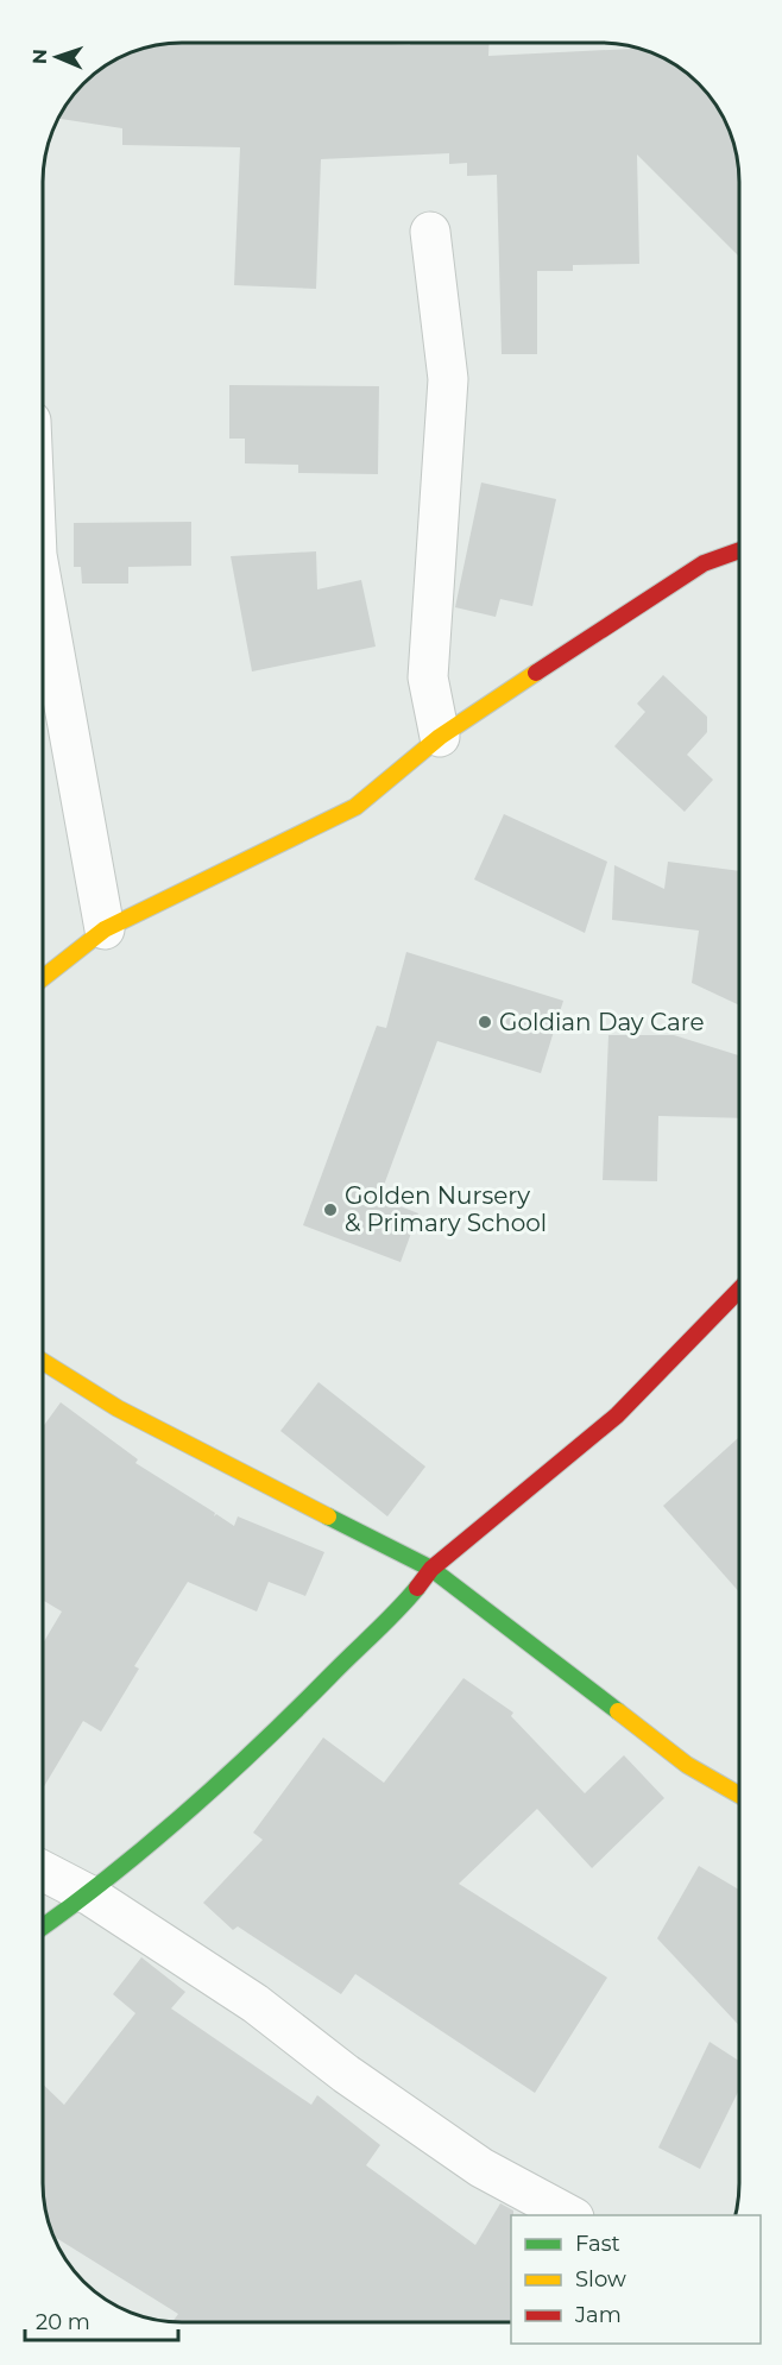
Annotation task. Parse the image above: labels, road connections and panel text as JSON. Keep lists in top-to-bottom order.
{
  "places": ["Goldian Day Care", "Golden Nursery & Primary School"],
  "legend": ["Fast", "Slow", "Jam"],
  "scale_bar": "20 m",
  "north": "left"
}
